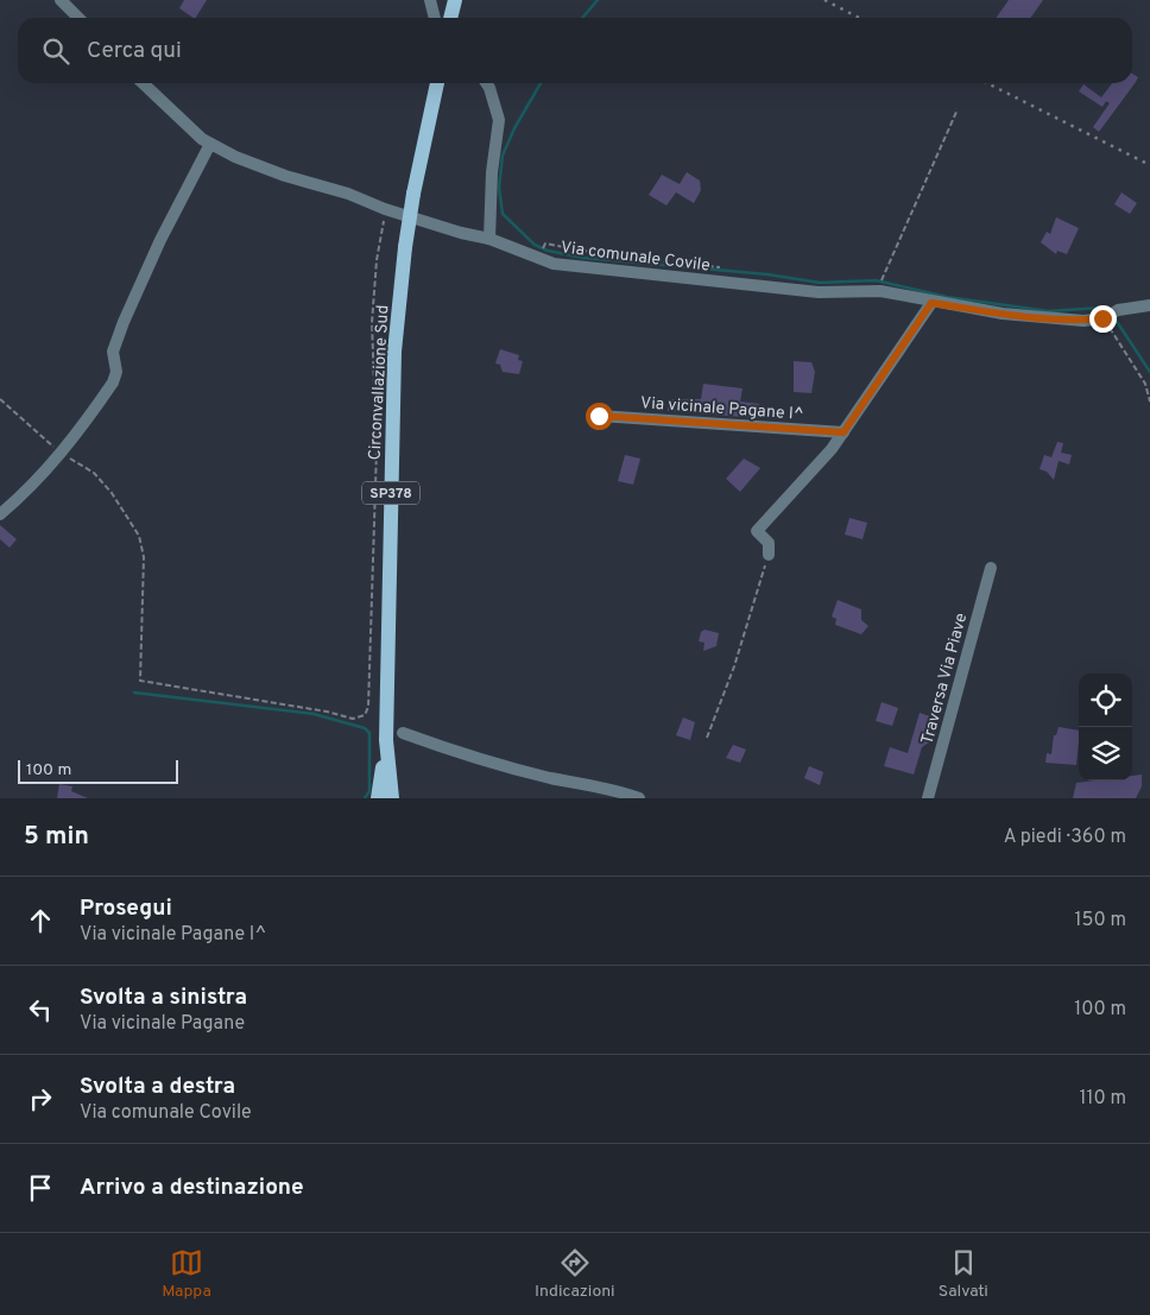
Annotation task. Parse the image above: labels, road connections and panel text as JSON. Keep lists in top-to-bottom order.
{
  "streets": {
    "main road": ["Circonvallazione Sud", "SP378"],
    "street": ["Via comunale Covile", "Via vicinale Pagane I^", "Traversa Via Piave"]
  },
  "crossings": [
    ["Circonvallazione Sud", "SP378"]
  ],
  "scale_bar": "100 m",
  "page": {
    "search": "Cerca qui",
    "scale": "100 m",
    "heading": ["5 min", "A piedi · 360 m"],
    "list": [
      ["Prosegui", "Via vicinale Pagane I^", "150 m"],
      ["Svolta a sinistra", "Via vicinale Pagane", "100 m"],
      ["Svolta a destra", "Via comunale Covile", "110 m"],
      "Arrivo a destinazione"
    ],
    "nav": ["Mappa", "Indicazioni", "Salvati"]
  }
}
